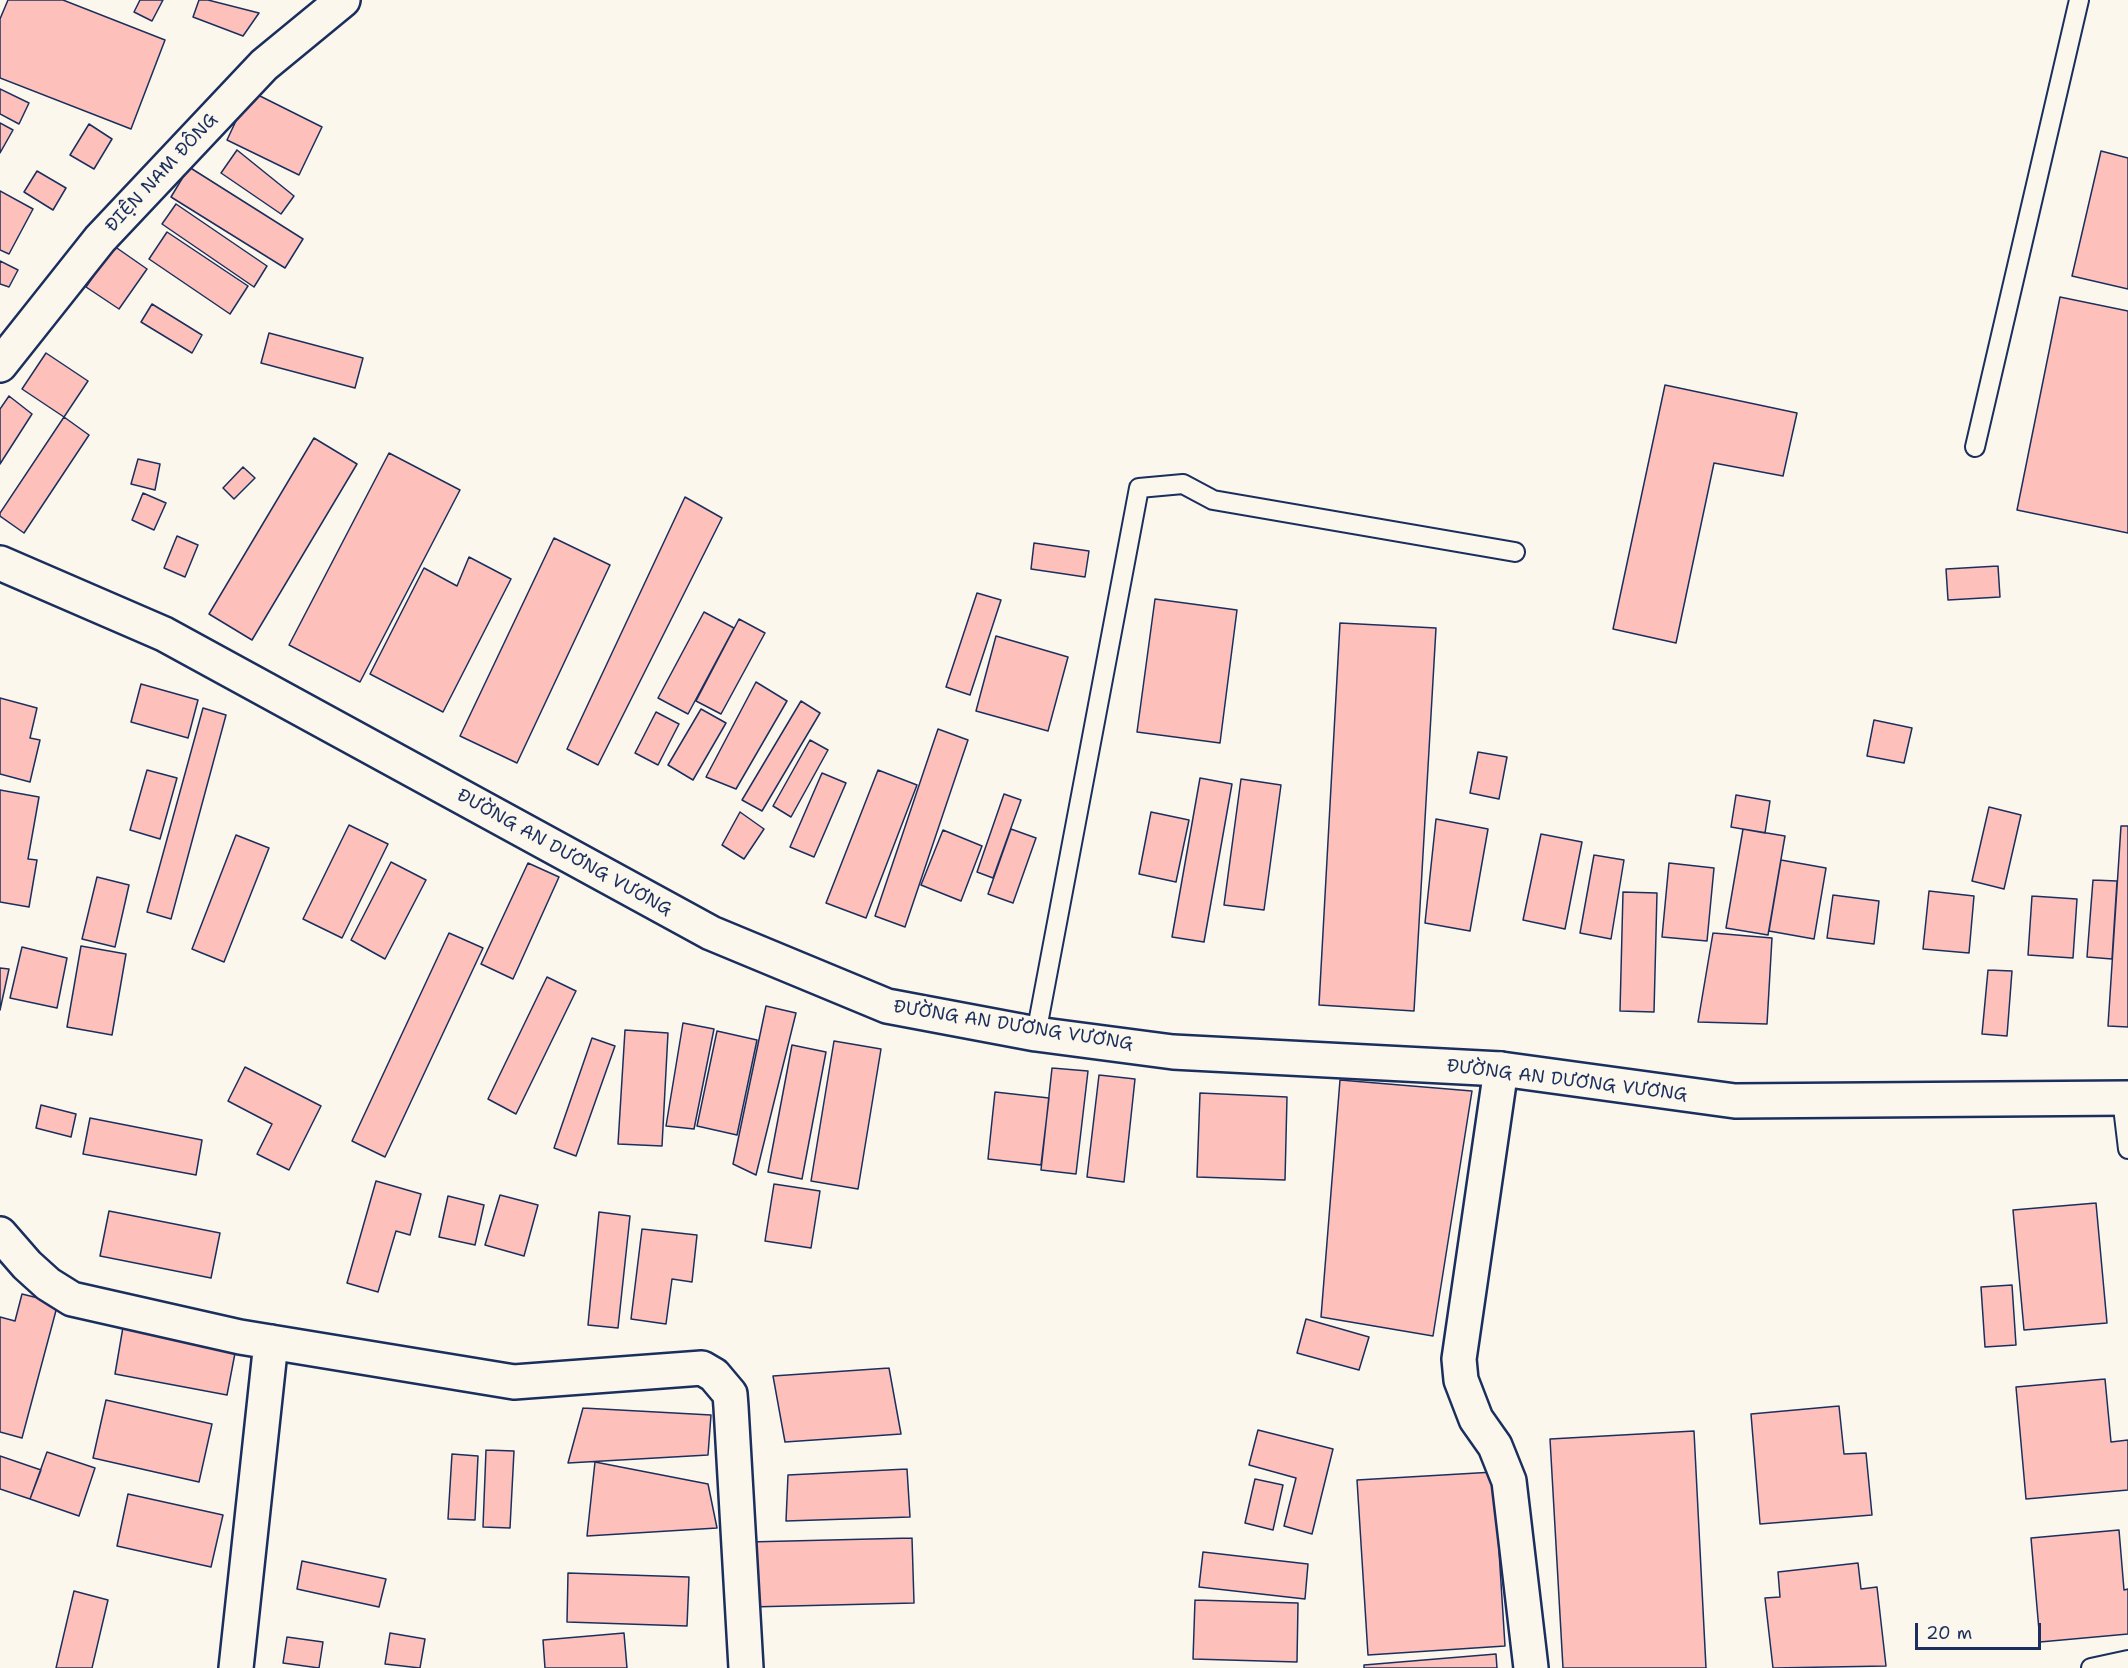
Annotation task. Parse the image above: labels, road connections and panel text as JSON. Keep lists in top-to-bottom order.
{
  "streets": {
    "street": ["ĐIỆN NAM ĐÔNG", "ĐƯỜNG AN DƯƠNG VƯƠNG"]
  },
  "scale_bar": "20 m"
}
